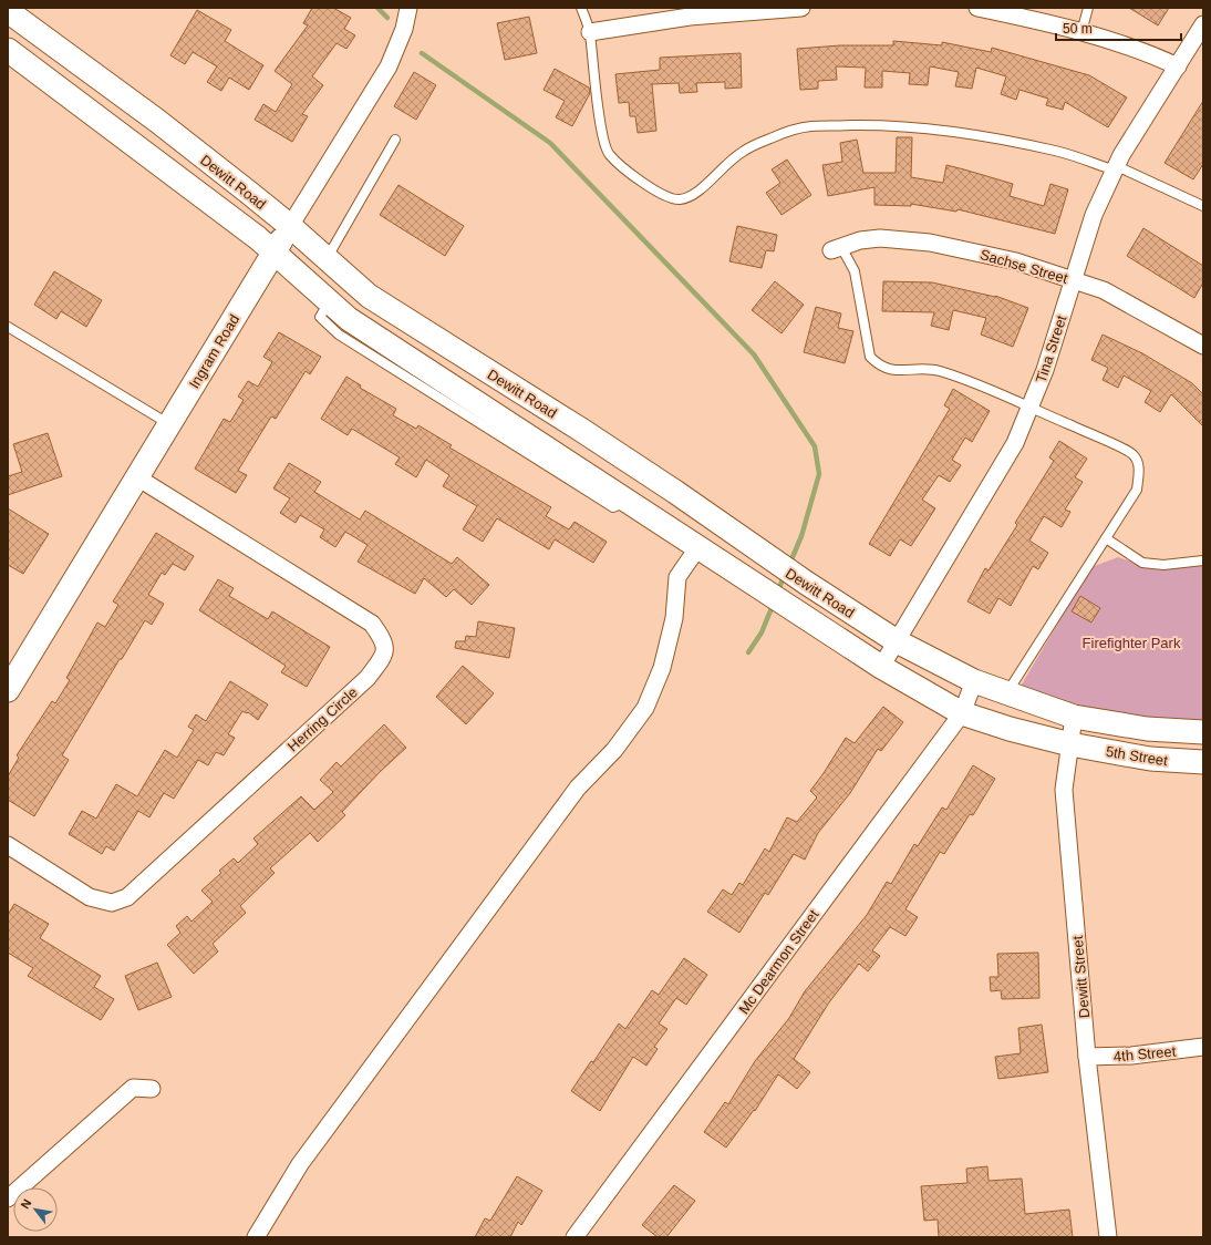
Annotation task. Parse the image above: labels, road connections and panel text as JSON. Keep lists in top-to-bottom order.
{
  "streets": {
    "main road": ["Dewitt Road", "Ingram Road", "5th Street"],
    "street": [
      "Sachse Street",
      "Tina Street",
      "Herring Circle",
      "Mc Dearmon Street",
      "Dewitt Street",
      "4th Street"
    ]
  },
  "crossings": [
    ["Dewitt Road", "Tina Street"],
    ["Dewitt Road", "Ingram Road"],
    ["Dewitt Road", "5th Street"],
    ["Dewitt Road", "Mc Dearmon Street"],
    ["Dewitt Road", "Dewitt Street"],
    ["Sachse Street", "Tina Street"],
    ["Ingram Road", "Herring Circle"],
    ["5th Street", "Dewitt Street"],
    ["Dewitt Street", "4th Street"]
  ],
  "parks": ["Firefighter Park"],
  "scale_bar": "50 m",
  "north": "top left"
}
